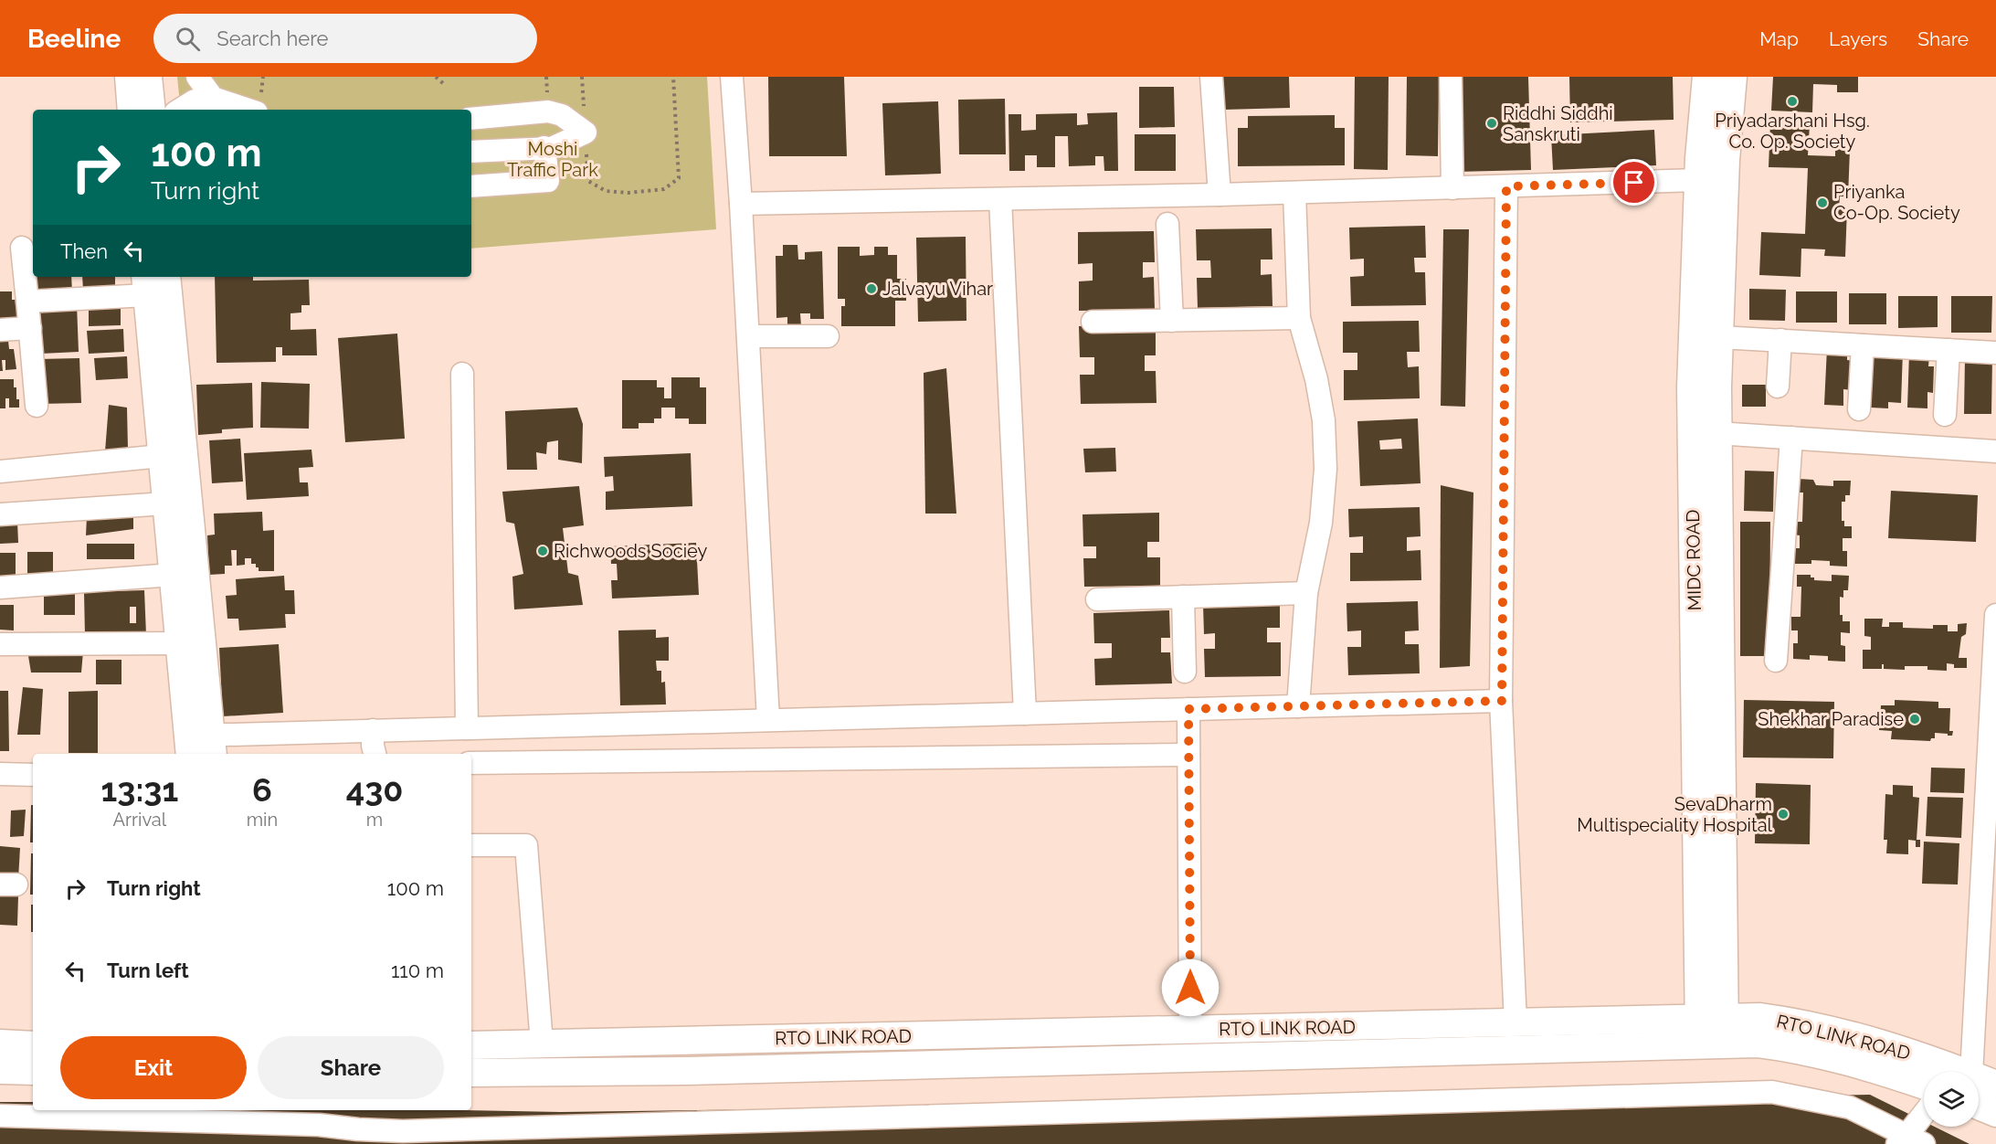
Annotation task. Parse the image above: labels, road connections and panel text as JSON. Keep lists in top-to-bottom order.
{
  "streets": {
    "main road": ["MIDC ROAD", "RTO LINK ROAD"]
  },
  "crossings": [
    ["MIDC ROAD", "RTO LINK ROAD"]
  ],
  "parks": ["Moshi Traffic Park"],
  "places": [
    "Priyadarshani Hsg. Co. Op. Society",
    "Riddhi Siddhi Sanskruti",
    "Priyanka Co-Op. Society",
    "Jalvayu Vihar",
    "Richwoods Sociey",
    "Shekhar Paradise",
    "SevaDharm Multispeciality Hospital"
  ],
  "page": {
    "header": "Beeline",
    "search": "Search here",
    "nav": ["Map", "Layers", "Share"],
    "turn": ["100 m", "Turn right"],
    "then": "Then",
    "eta": [
      "13:31",
      "Arrival",
      "6",
      "min",
      "430",
      "m"
    ],
    "list": [
      {
        "name": "Turn right",
        "value": "100 m"
      },
      {
        "name": "Turn left",
        "value": "110 m"
      }
    ],
    "buttons": ["Exit", "Share"]
  }
}
